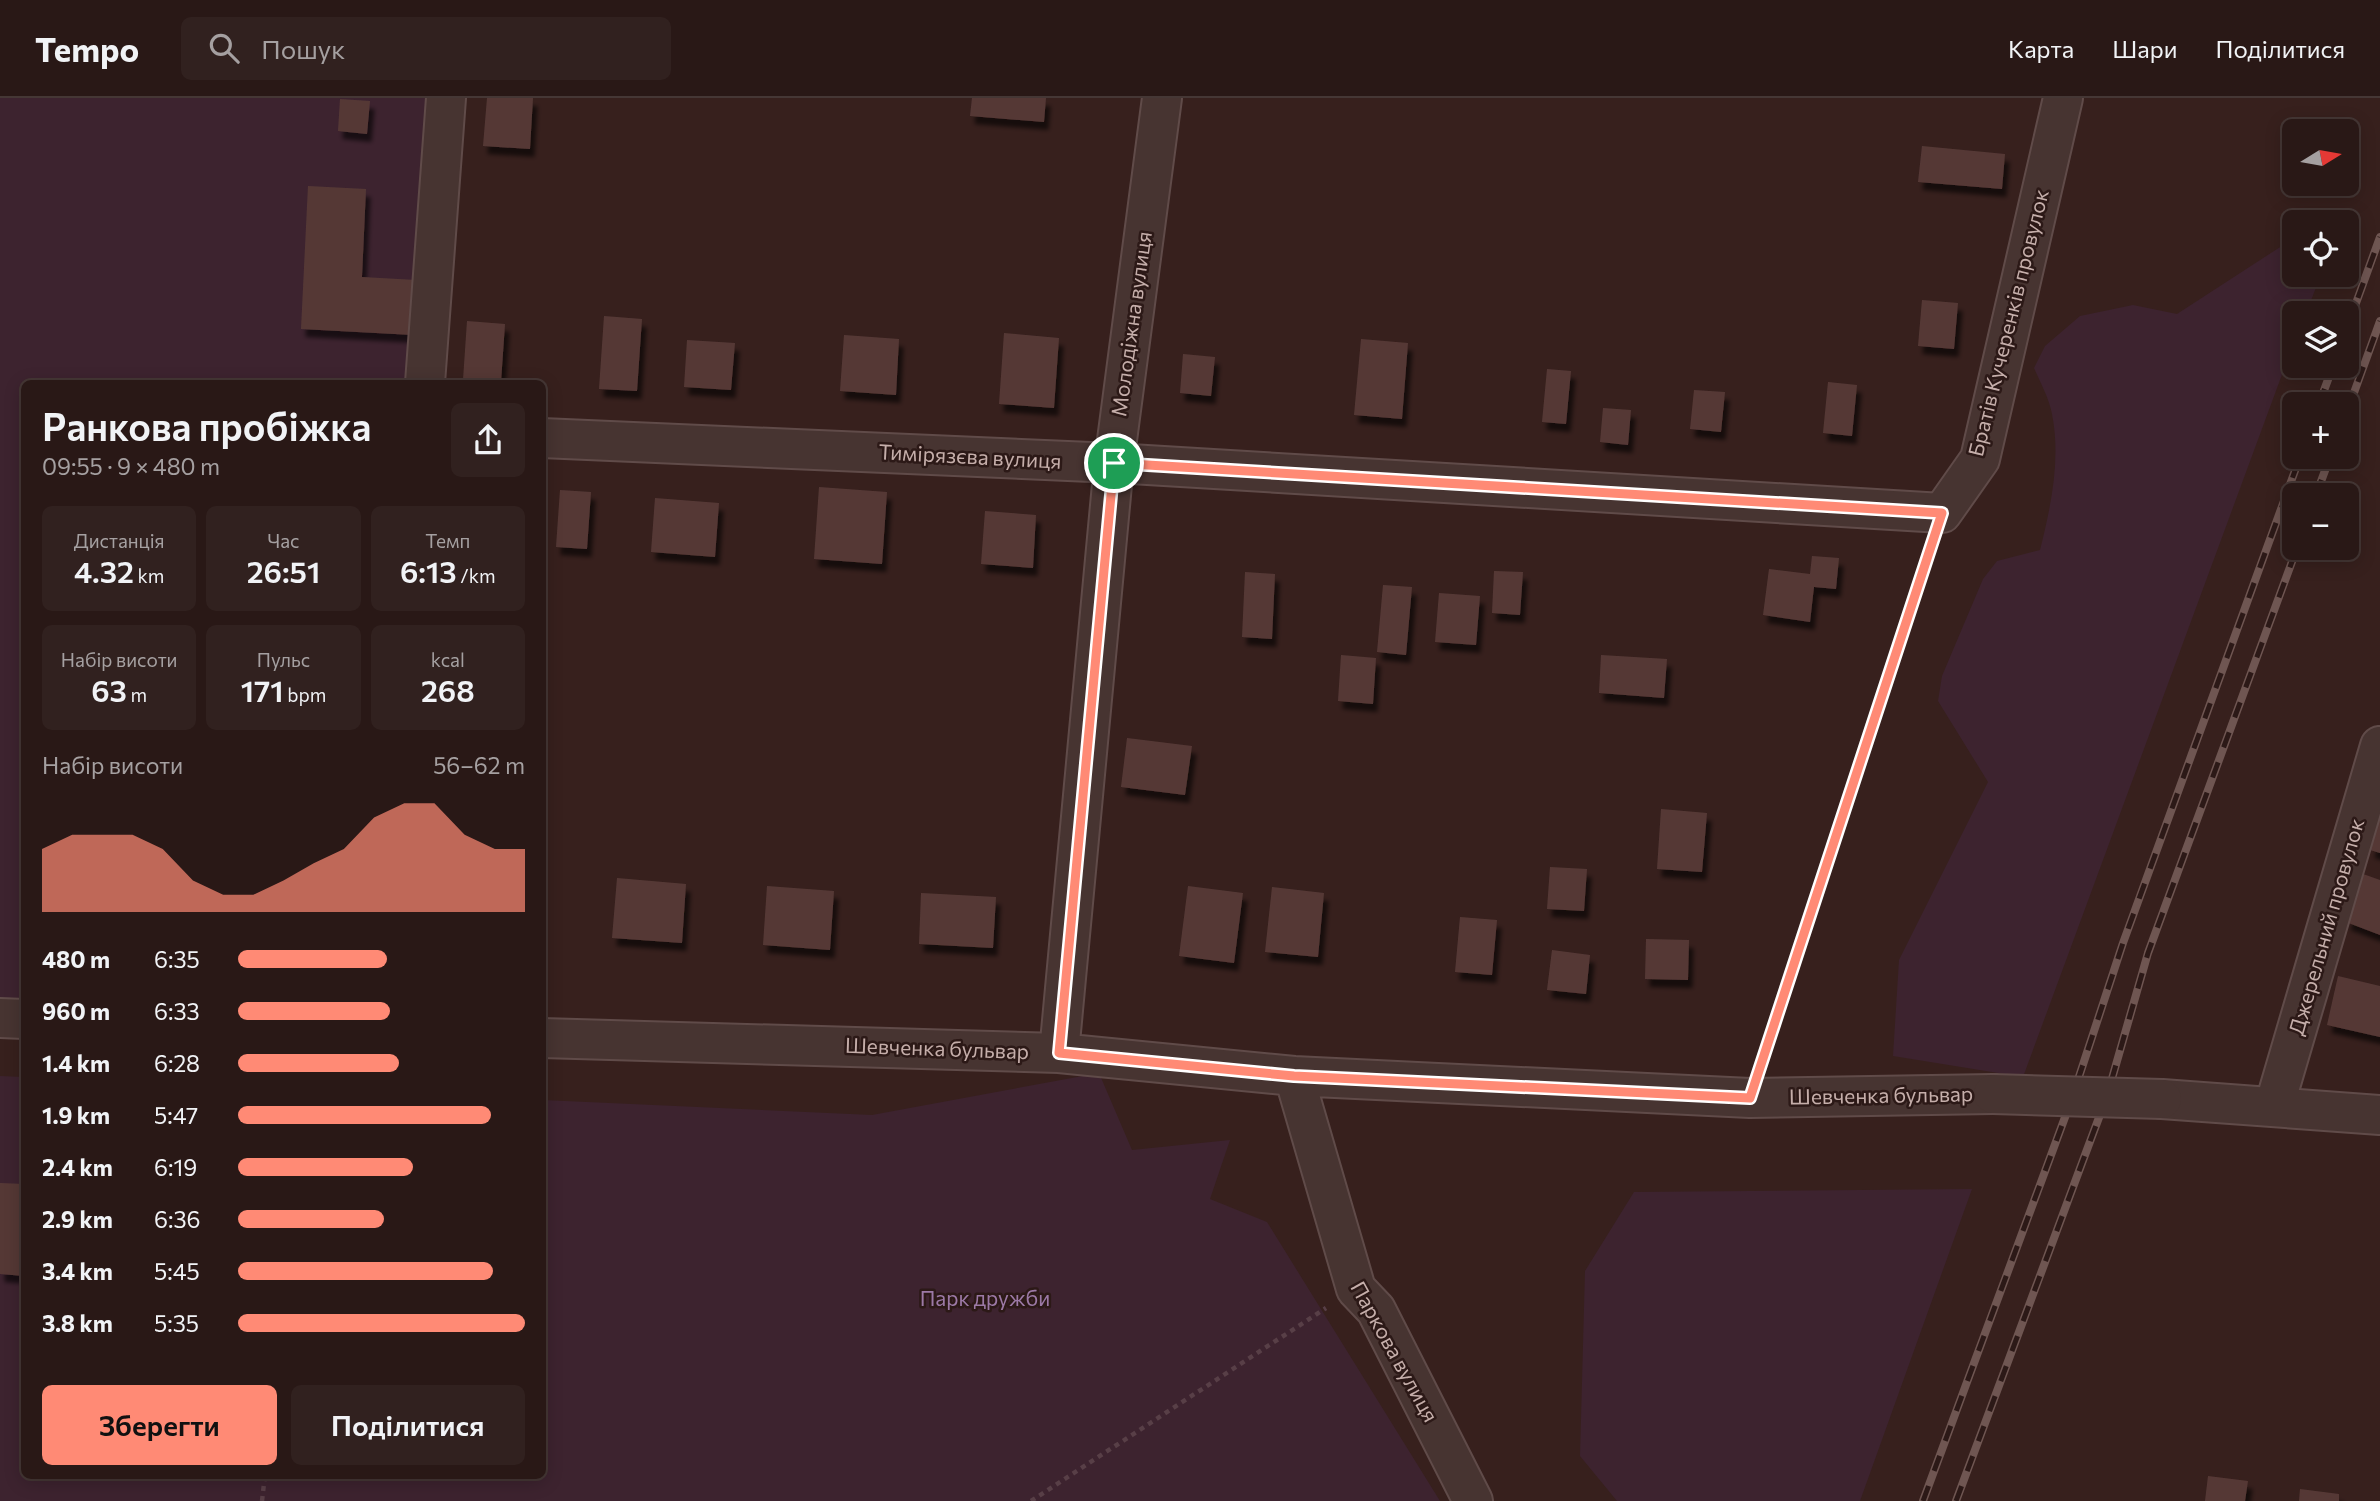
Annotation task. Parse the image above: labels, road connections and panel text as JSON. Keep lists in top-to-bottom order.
{
  "streets": {
    "street": [
      "Братів Кучеренків провулок",
      "Молодіжна вулиця",
      "Тимірязєва вулиця",
      "Джерельний провулок",
      "Шевченка бульвар",
      "Паркова вулиця"
    ]
  },
  "crossings": [
    ["Братів Кучеренків провулок", "Тимірязєва вулиця"],
    ["Молодіжна вулиця", "Тимірязєва вулиця"],
    ["Молодіжна вулиця", "Шевченка бульвар"],
    ["Джерельний провулок", "Шевченка бульвар"],
    ["Шевченка бульвар", "Паркова вулиця"]
  ],
  "parks": ["Парк дружби"],
  "north": "right",
  "page": {
    "header": "Tempo",
    "search": "Пошук",
    "nav": ["Карта", "Шари", "Поділитися"],
    "map_buttons": ["+", "−"],
    "heading": ["Ранкова пробіжка", "09:55 · 9 × 480 m"],
    "stats": [
      ["Дистанція", "4.32 km"],
      ["Час", "26:51"],
      ["Темп", "6:13 /km"],
      ["Набір висоти", "63 m"],
      ["Пульс", "171 bpm"],
      ["kcal", "268"]
    ],
    "chart": ["Набір висоти", "56–62 m"],
    "list": [
      {
        "name": "480 m",
        "note": "6:35"
      },
      {
        "name": "960 m",
        "note": "6:33"
      },
      {
        "name": "1.4 km",
        "note": "6:28"
      },
      {
        "name": "1.9 km",
        "note": "5:47"
      },
      {
        "name": "2.4 km",
        "note": "6:19"
      },
      {
        "name": "2.9 km",
        "note": "6:36"
      },
      {
        "name": "3.4 km",
        "note": "5:45"
      },
      {
        "name": "3.8 km",
        "note": "5:35"
      }
    ],
    "buttons": ["Зберегти", "Поділитися"]
  }
}
